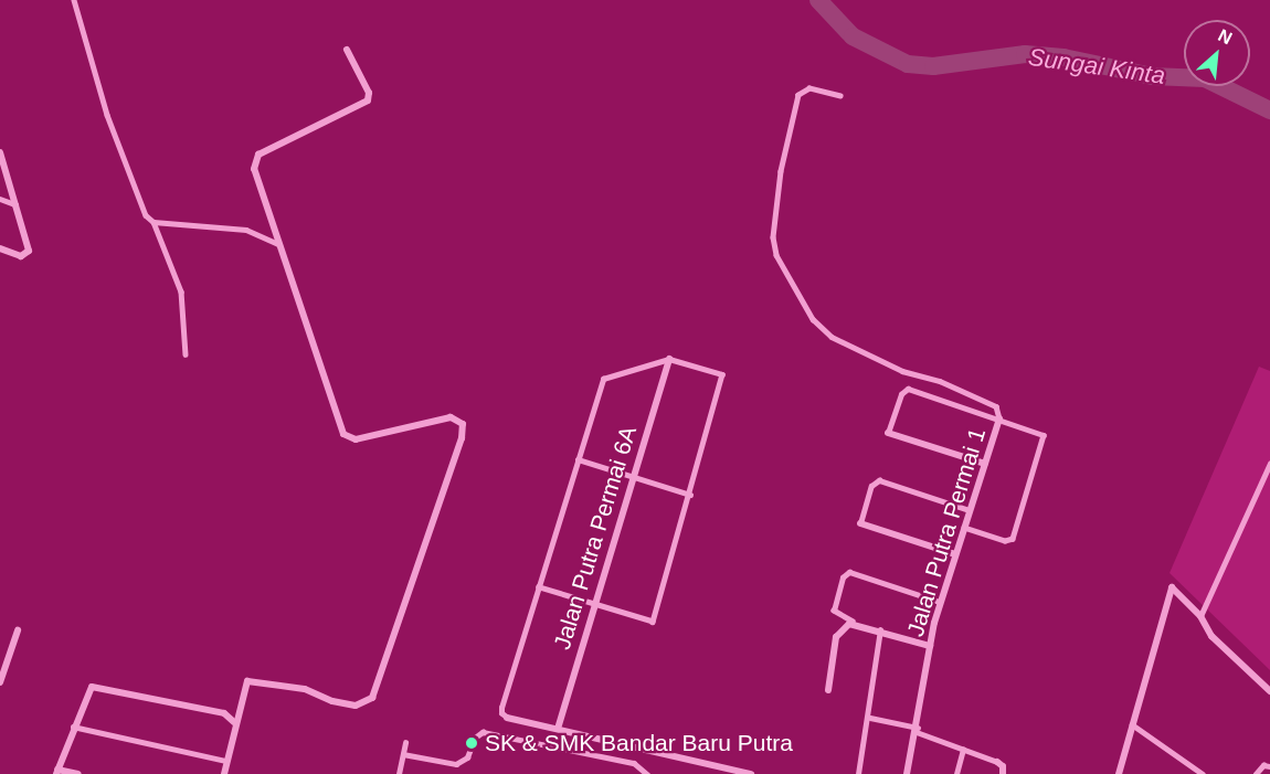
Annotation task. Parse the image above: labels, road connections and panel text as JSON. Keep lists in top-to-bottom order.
{
  "streets": {
    "street": ["Jalan Putra Permai 1", "Jalan Putra Permai 6A"]
  },
  "water": ["Sungai Kinta"],
  "places": ["SK & SMK Bandar Baru Putra"],
  "north": "top right"
}
